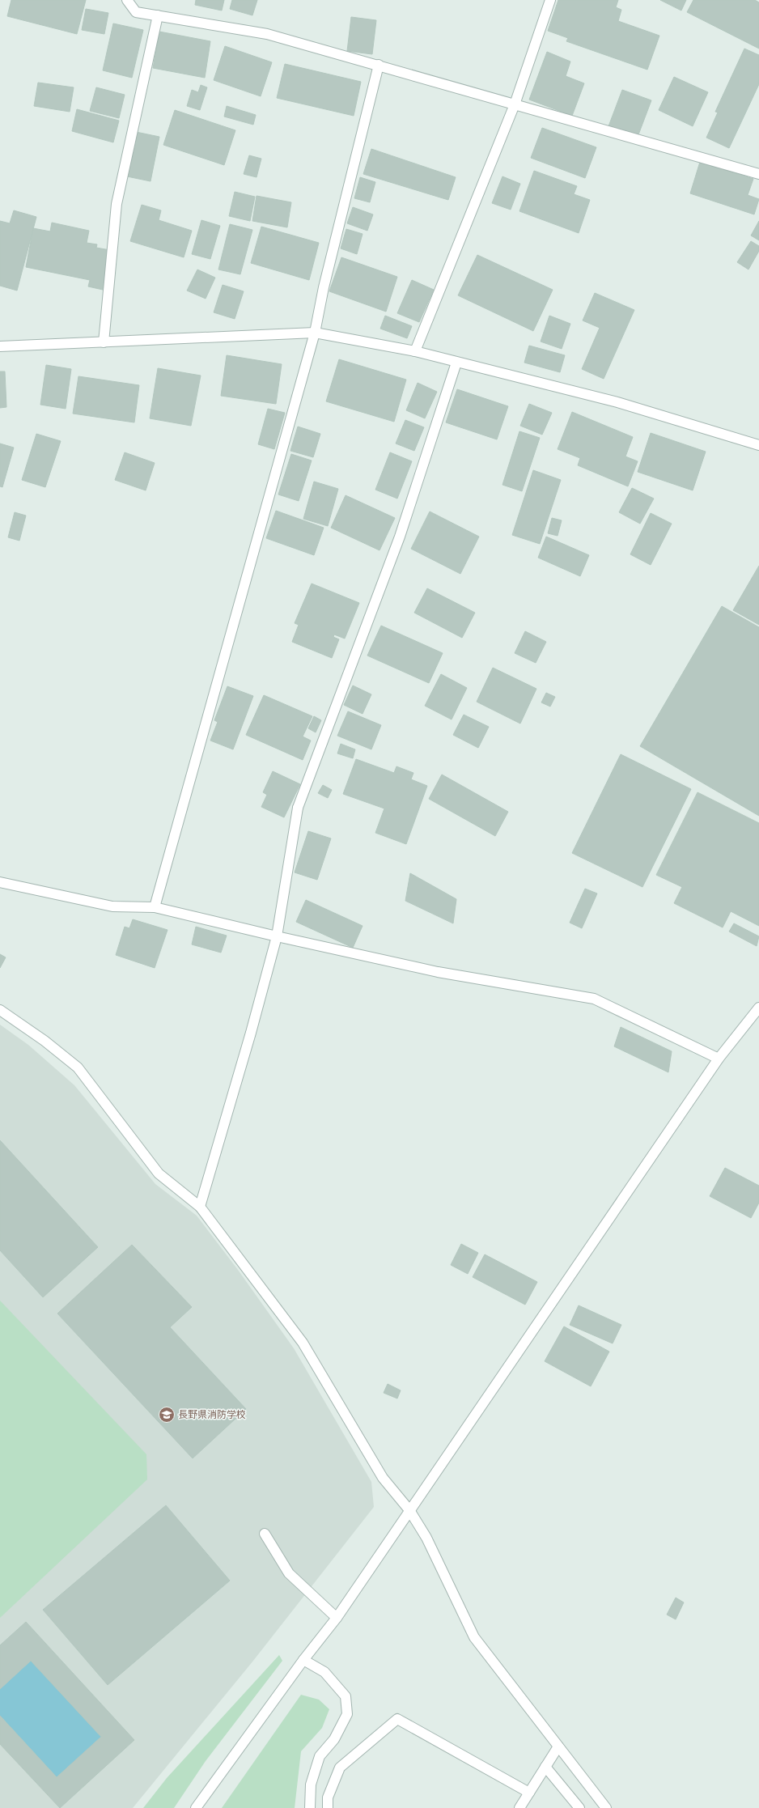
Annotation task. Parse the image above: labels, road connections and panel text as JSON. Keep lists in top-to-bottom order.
{
  "places": {
    "school or university": ["長野県消防学校"]
  }
}
